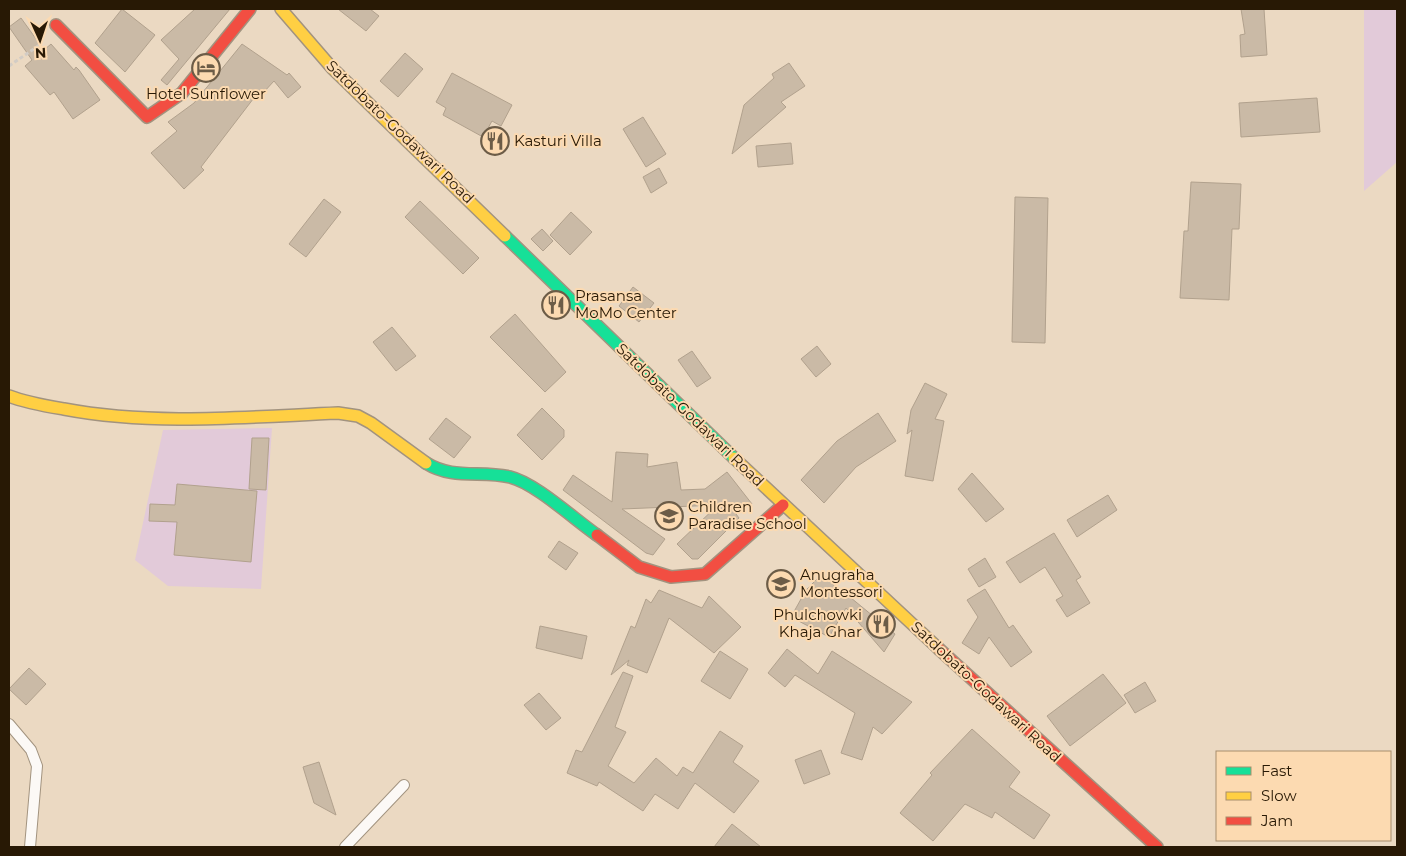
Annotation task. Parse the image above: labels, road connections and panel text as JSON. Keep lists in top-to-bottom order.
{
  "streets": {
    "street": ["Satdobato-Godawari Road"]
  },
  "places": {
    "hotel": ["Hotel Sunflower"],
    "restaurant": ["Kasturi Villa", "Prasansa MoMo Center", "Phulchowki Khaja Ghar"],
    "school or university": ["Children Paradise School", "Anugraha Montessori"]
  },
  "legend": ["Fast", "Slow", "Jam"],
  "north": "bottom"
}
